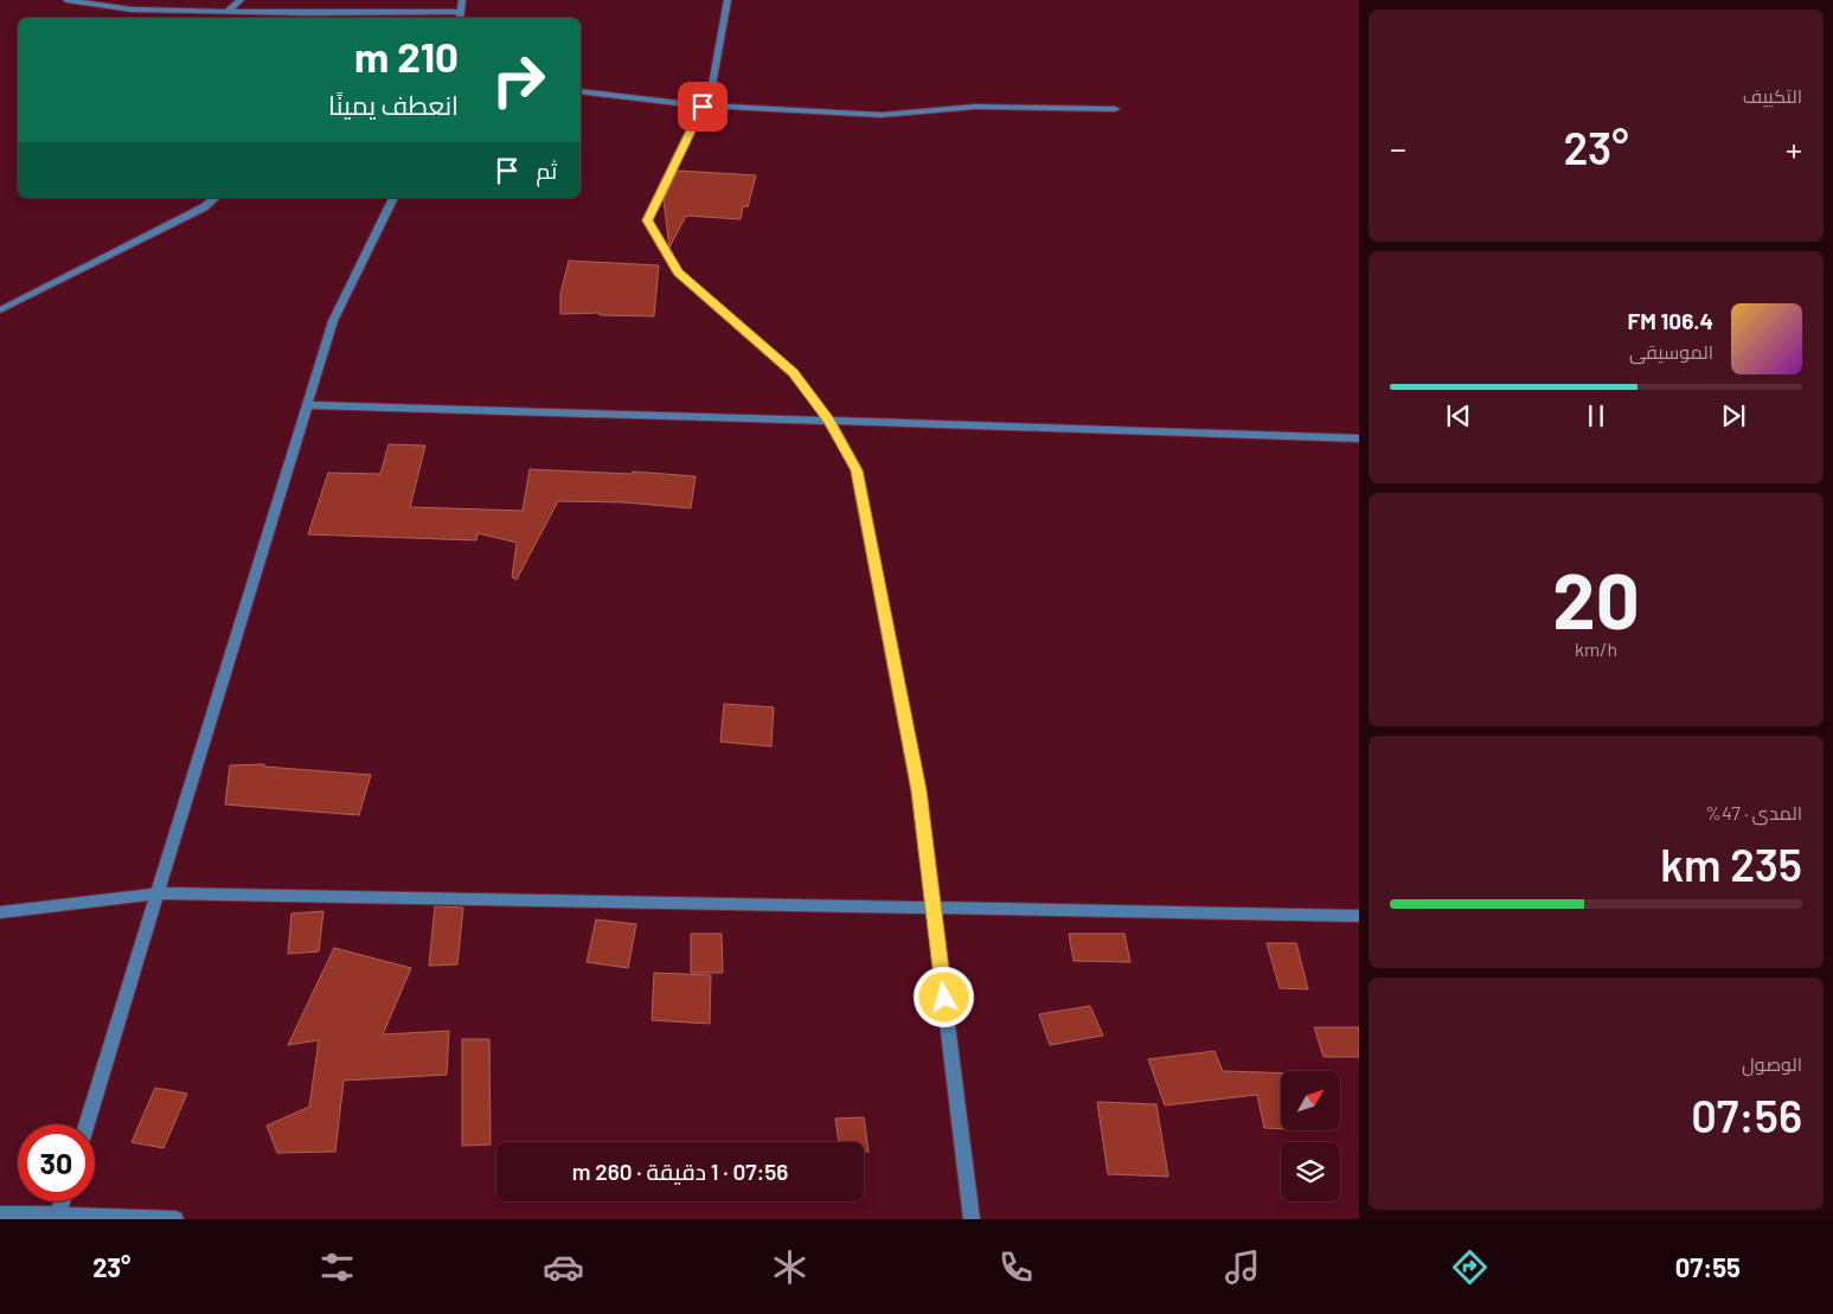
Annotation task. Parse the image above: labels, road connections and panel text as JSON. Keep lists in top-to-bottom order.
{
  "north": "top right",
  "page": {
    "tile": [
      "التكييف",
      ["20", "km/h"],
      ["المدى · 47%", "235 km"],
      ["الوصول", "07:56"]
    ],
    "turn": ["210 m", "انعطف يمينًا"],
    "heat": ["−", "23°", "+"],
    "then": "ثم",
    "song": ["106.4 FM", "الموسيقى"],
    "limit": "30",
    "trip": "07:56 · 1 دقيقة · 260 m",
    "tabs": ["07:55", "23°"]
  }
}
